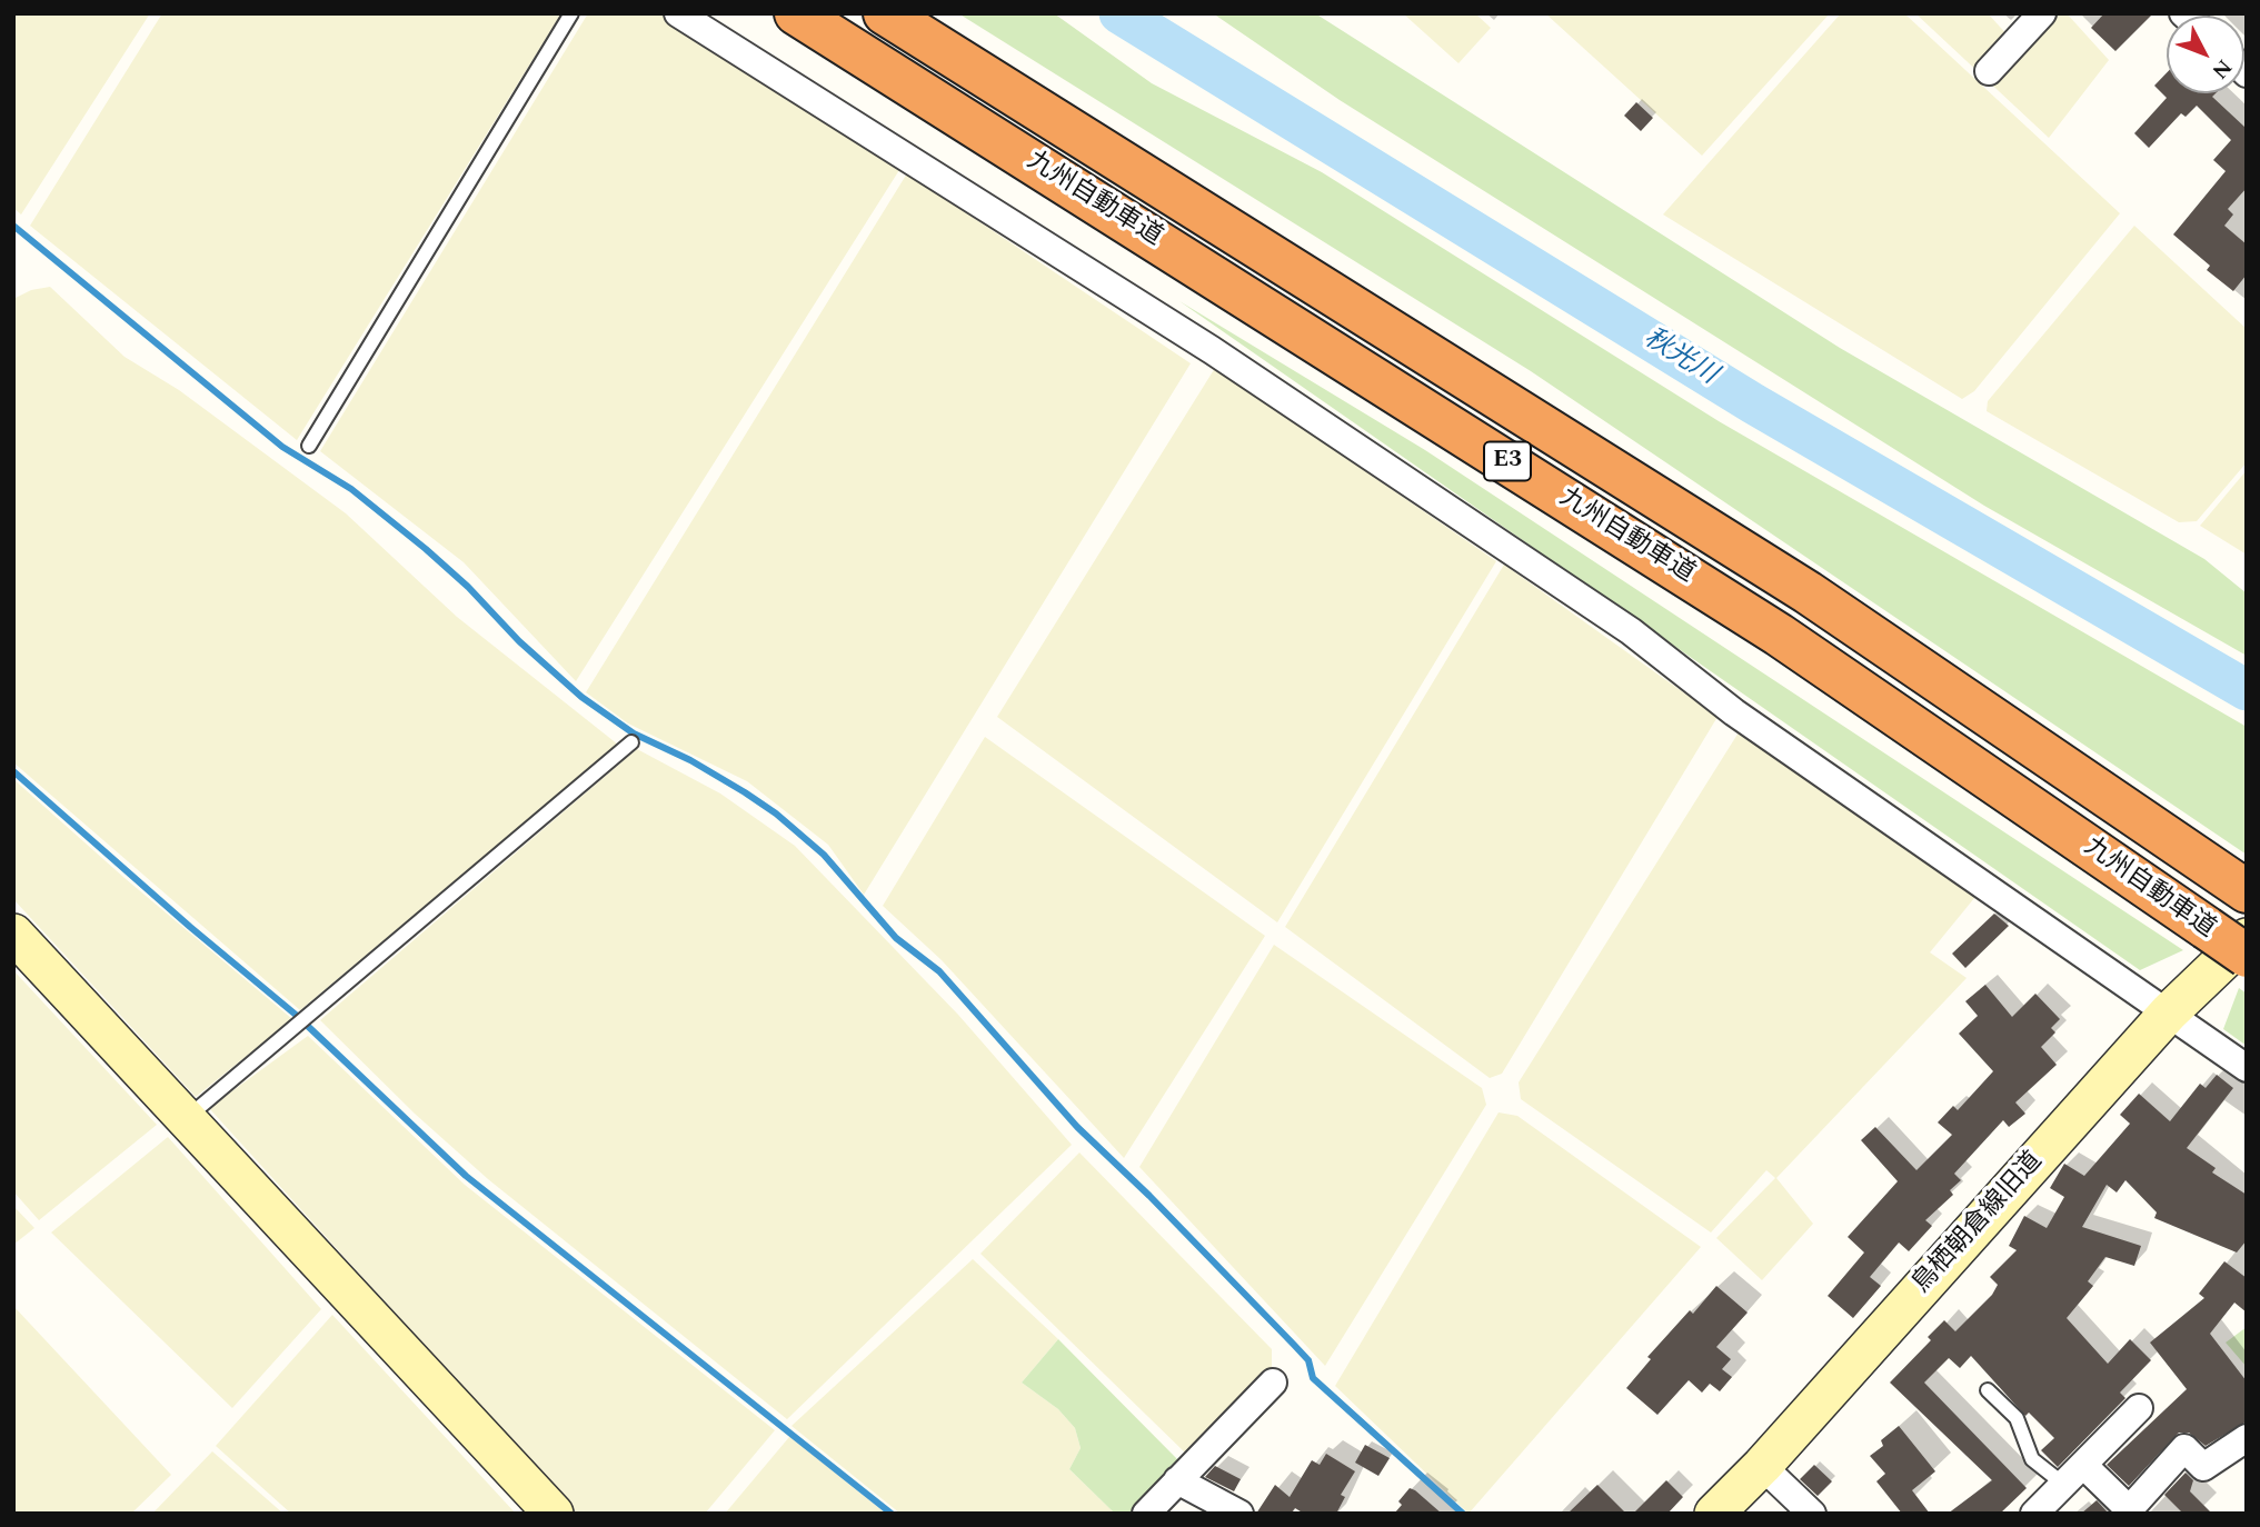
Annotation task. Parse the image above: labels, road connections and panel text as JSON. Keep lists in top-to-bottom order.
{
  "streets": {
    "highway": ["九州自動車道", "E3"],
    "street": ["鳥栖朝倉線旧道"]
  },
  "crossings": [
    ["九州自動車道", "鳥栖朝倉線旧道"]
  ],
  "water": ["秋光川"],
  "north": "bottom right"
}
